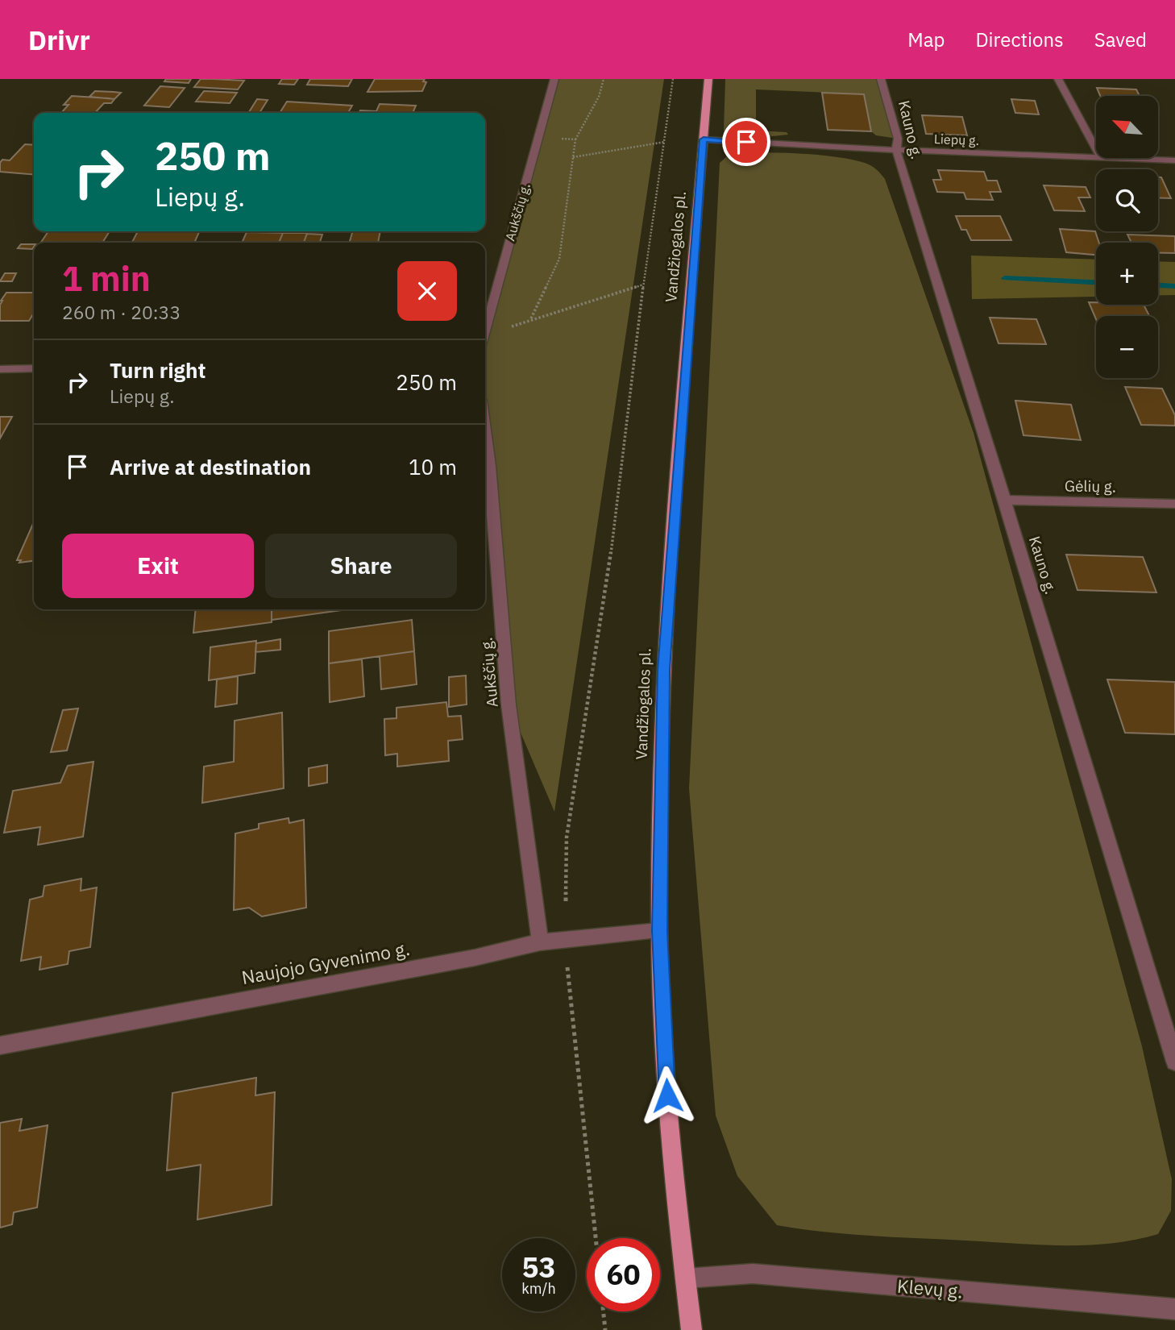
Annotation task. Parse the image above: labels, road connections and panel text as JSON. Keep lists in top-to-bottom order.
{
  "streets": {
    "main road": ["Vandžiogalos pl."],
    "street": [
      "Kauno g.",
      "Liepų g.",
      "Aukščių g.",
      "Gėlių g.",
      "Naujojo Gyvenimo g.",
      "Klevų g."
    ]
  },
  "crossings": [
    ["Kauno g.", "Liepų g."],
    ["Kauno g.", "Gėlių g."],
    ["Liepų g.", "Vandžiogalos pl."],
    ["Aukščių g.", "Naujojo Gyvenimo g."],
    ["Vandžiogalos pl.", "Naujojo Gyvenimo g."],
    ["Vandžiogalos pl.", "Klevų g."]
  ],
  "north": "top left",
  "page": {
    "header": "Drivr",
    "nav": ["Map", "Directions", "Saved"],
    "map_buttons": ["+", "−"],
    "turn": ["250 m", "Liepų g."],
    "heading": ["1 min", "260 m · 20:33"],
    "list": [
      {
        "name": "Turn right",
        "note": "Liepų g.",
        "value": "250 m"
      },
      {
        "name": "Arrive at destination",
        "value": "10 m"
      }
    ],
    "buttons": ["Exit", "Share"],
    "speed": "53 km/h",
    "limit": "60"
  }
}
